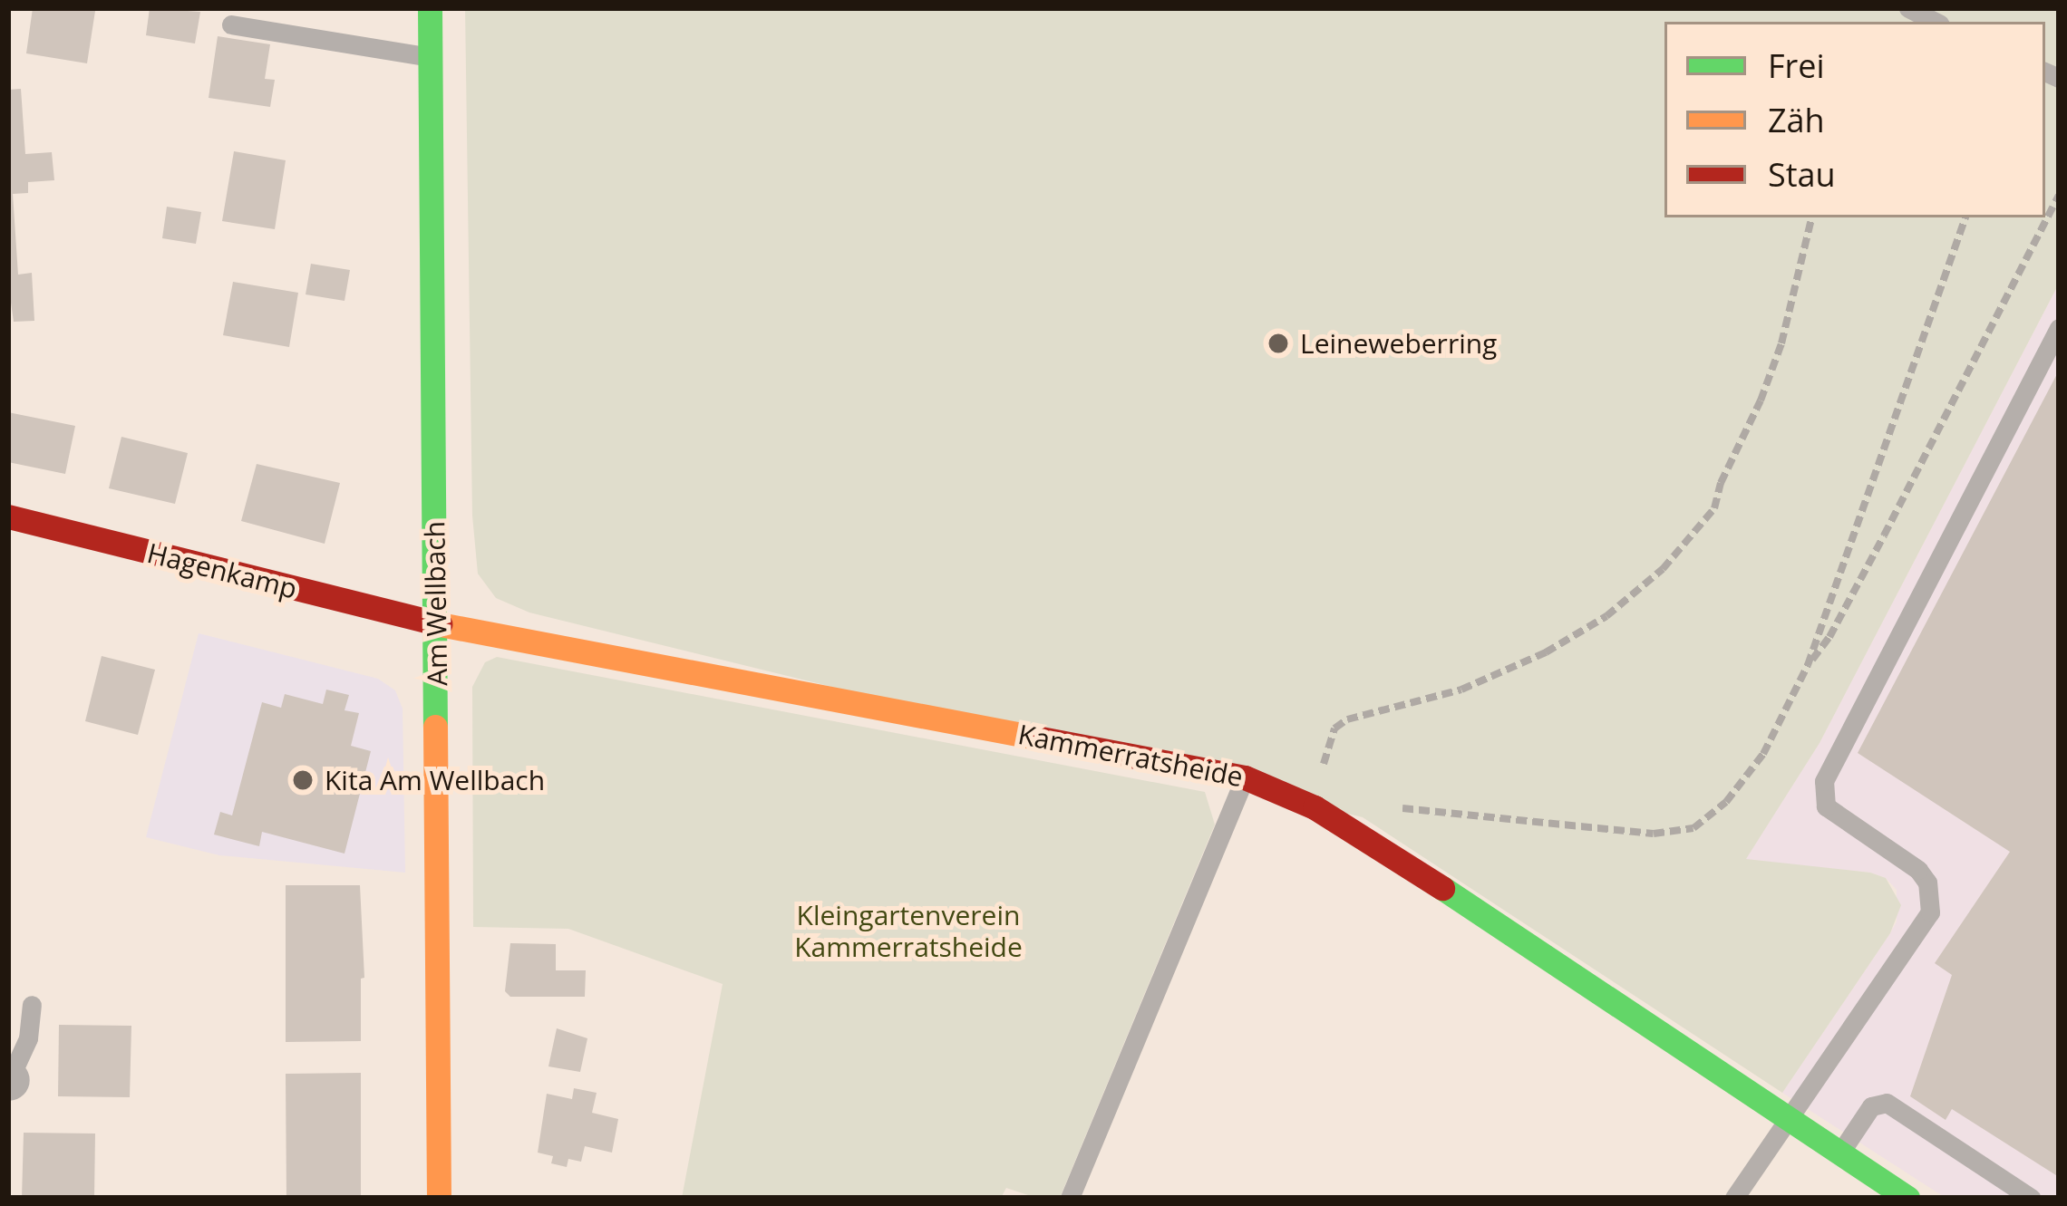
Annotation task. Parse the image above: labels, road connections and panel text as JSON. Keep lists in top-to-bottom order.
{
  "streets": {
    "street": ["Hagenkamp", "Am Wellbach", "Kammerratsheide"]
  },
  "crossings": [
    ["Hagenkamp", "Am Wellbach"],
    ["Hagenkamp", "Kammerratsheide"],
    ["Am Wellbach", "Kammerratsheide"]
  ],
  "parks": ["Kleingartenverein Kammerratsheide"],
  "places": ["Leineweberring", "Kita Am Wellbach"],
  "legend": ["Frei", "Zäh", "Stau"]
}
